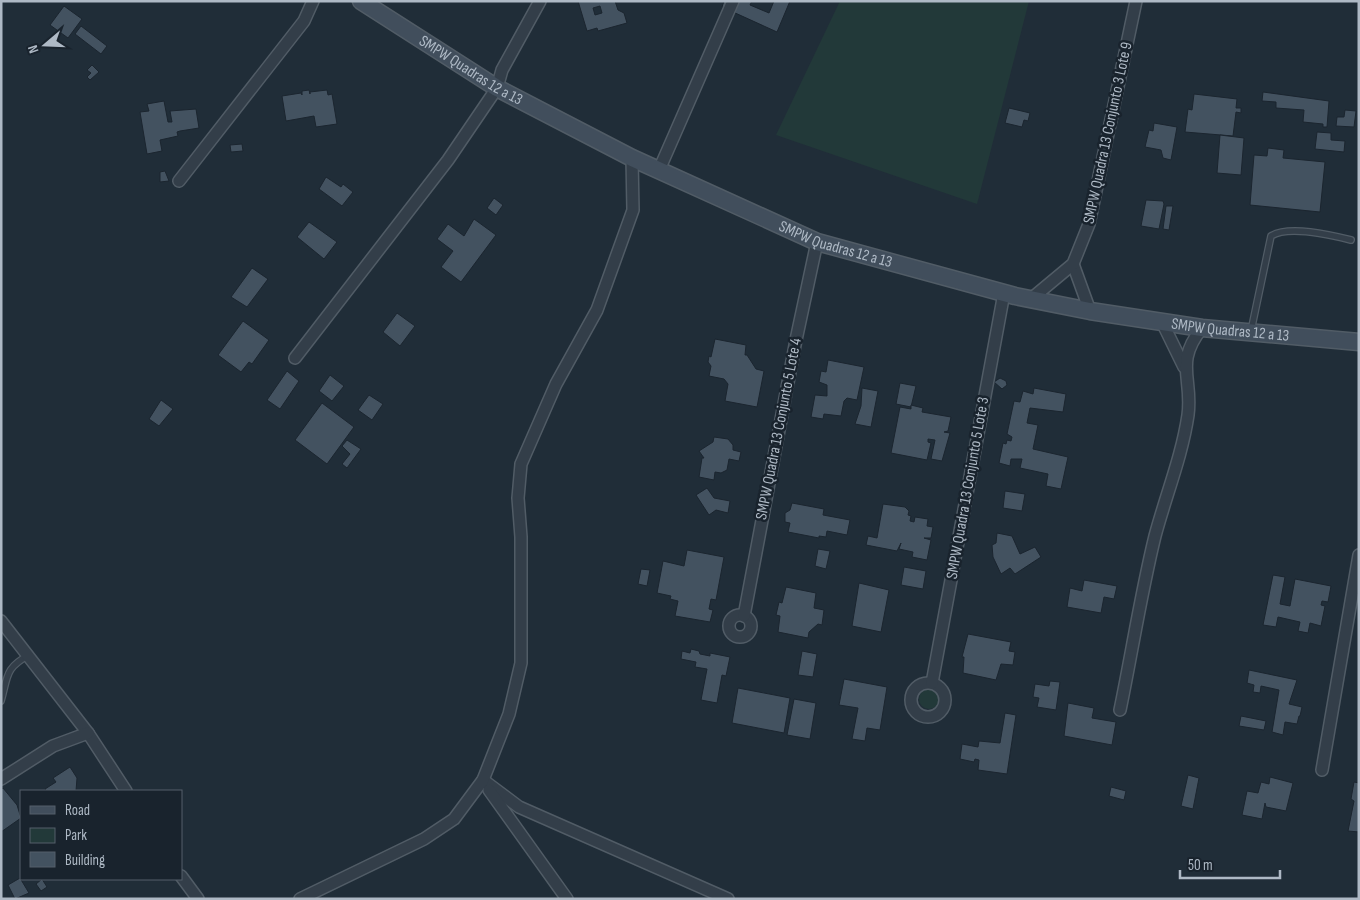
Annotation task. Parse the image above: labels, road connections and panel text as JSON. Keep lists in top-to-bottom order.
{
  "streets": {
    "street": [
      "SMPW Quadras 12 a 13",
      "SMPW Quadra 13 Conjunto 3 Lote 9",
      "SMPW Quadra 13 Conjunto 5 Lote 4",
      "SMPW Quadra 13 Conjunto 5 Lote 3"
    ]
  },
  "crossings": [
    ["SMPW Quadras 12 a 13", "SMPW Quadra 13 Conjunto 3 Lote 9"],
    ["SMPW Quadras 12 a 13", "SMPW Quadra 13 Conjunto 5 Lote 4"],
    ["SMPW Quadras 12 a 13", "SMPW Quadra 13 Conjunto 5 Lote 3"]
  ],
  "legend": ["Road", "Park", "Building"],
  "scale_bar": "50 m",
  "north": "left"
}
